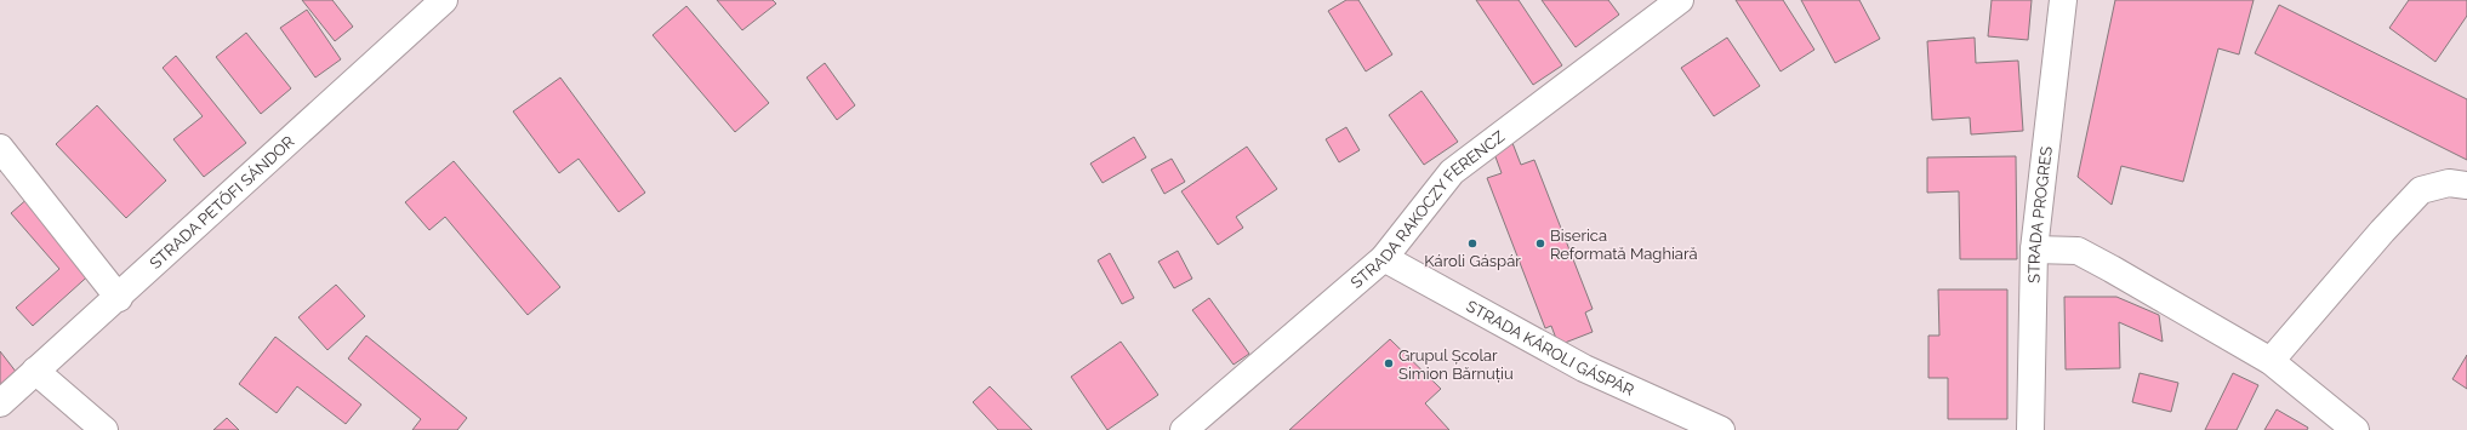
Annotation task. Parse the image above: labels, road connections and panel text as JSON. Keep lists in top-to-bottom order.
{
  "streets": {
    "street": [
      "STRADA PETŐFI SÁNDOR",
      "STRADA RAKOCZY FERENCZ",
      "STRADA PROGRES",
      "STRADA KÁROLI GÁSPÁR"
    ]
  },
  "crossings": [
    ["STRADA RAKOCZY FERENCZ", "STRADA KÁROLI GÁSPÁR"]
  ],
  "places": ["Károli Gáspár", "Biserica Reformată Maghiară", "Grupul Școlar Simion Bărnuțiu"]
}
